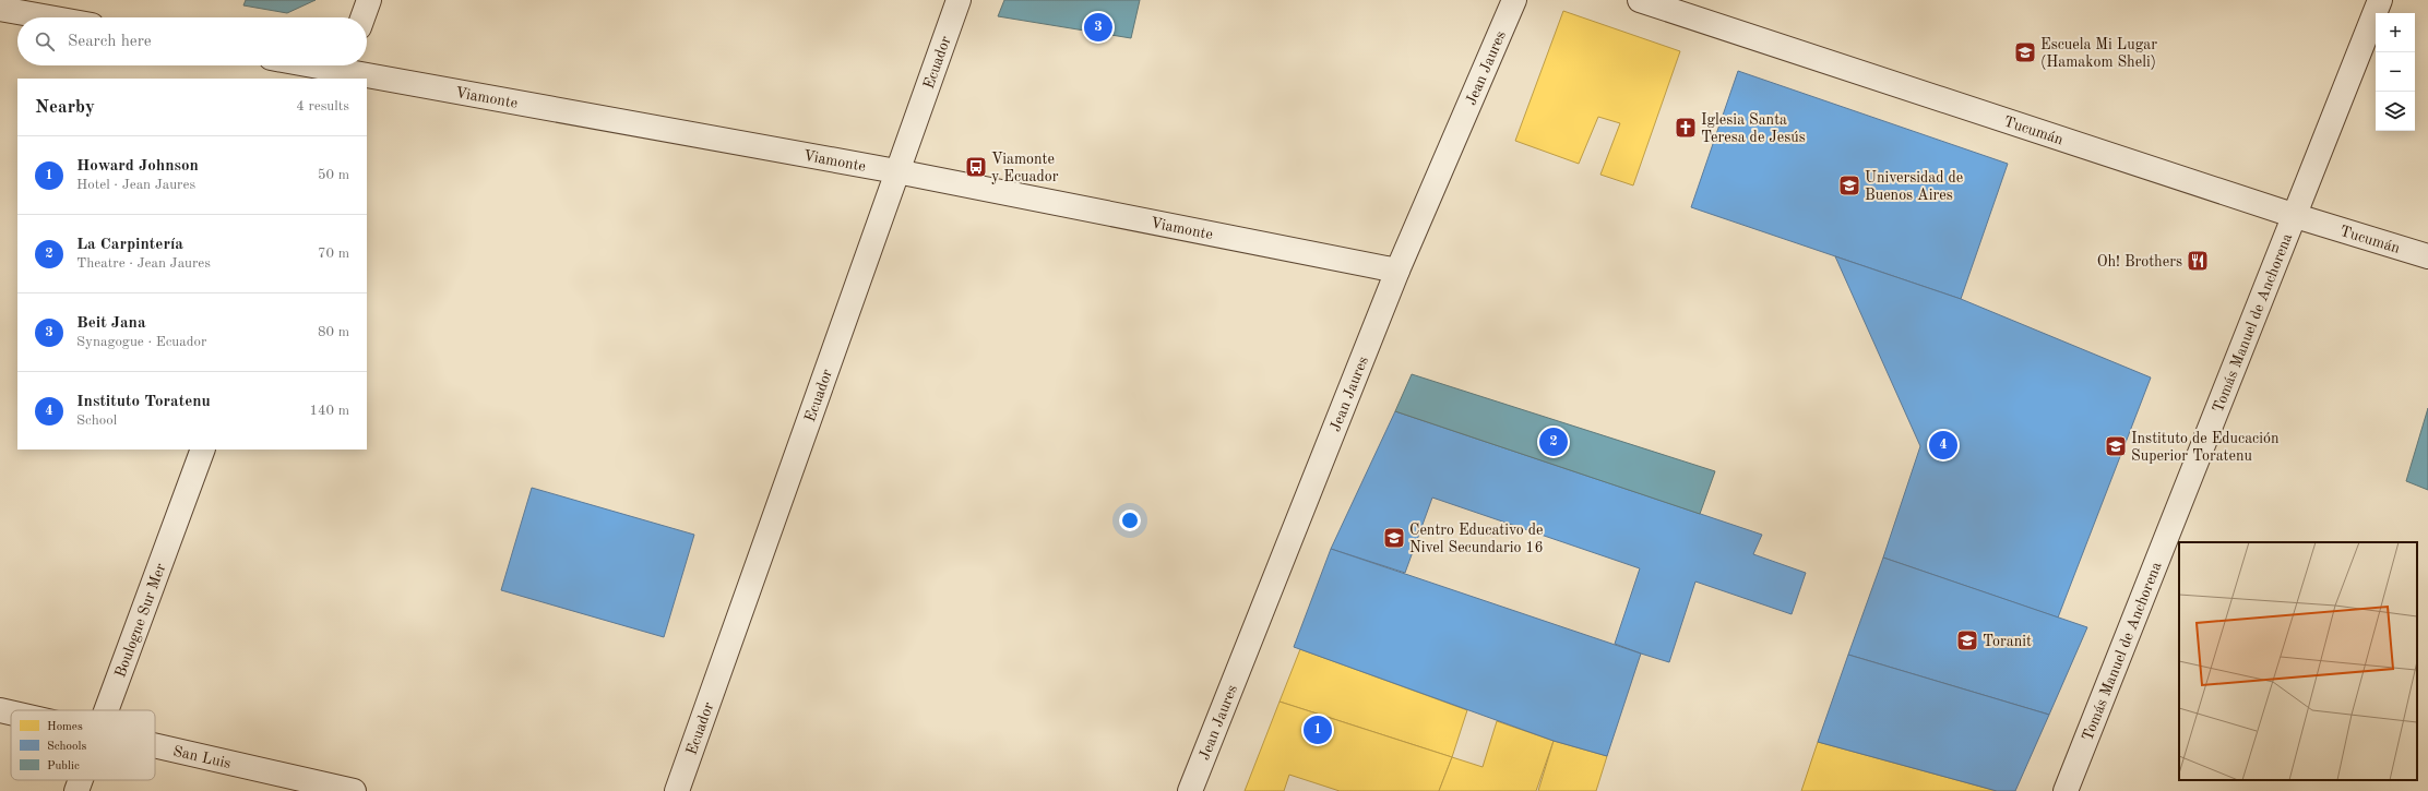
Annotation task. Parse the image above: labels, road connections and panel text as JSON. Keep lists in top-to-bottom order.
{
  "streets": {
    "street": [
      "Ecuador",
      "Jean Jaures",
      "Viamonte",
      "Tucumán",
      "Tomás Manuel de Anchorena",
      "Boulogne Sur Mer",
      "San Luis"
    ]
  },
  "crossings": [
    ["Ecuador", "Viamonte"],
    ["Jean Jaures", "Viamonte"],
    ["Tucumán", "Tomás Manuel de Anchorena"]
  ],
  "places": {
    "school or university": [
      "Escuela Mi Lugar (Hamakom Sheli)",
      "Universidad de Buenos Aires",
      "Instituto de Educación Superior Toratenu",
      "Centro Educativo de Nivel Secundario 16",
      "Toranit"
    ],
    "church": ["Iglesia Santa Teresa de Jesús"],
    "bus stop": ["Viamonte y Ecuador"],
    "restaurant": ["Oh! Brothers"]
  },
  "legend": ["Homes", "Schools", "Public"],
  "page": {
    "pins": [
      "3",
      "2",
      "4",
      "1"
    ],
    "map_buttons": ["+", "−"],
    "search": "Search here",
    "heading": ["Nearby", "4 results"],
    "list": [
      {
        "mark": "1",
        "name": "Howard Johnson",
        "note": "Hotel · Jean Jaures",
        "value": "50 m"
      },
      {
        "mark": "2",
        "name": "La Carpintería",
        "note": "Theatre · Jean Jaures",
        "value": "70 m"
      },
      {
        "mark": "3",
        "name": "Beit Jana",
        "note": "Synagogue · Ecuador",
        "value": "80 m"
      },
      {
        "mark": "4",
        "name": "Instituto Toratenu",
        "note": "School",
        "value": "140 m"
      }
    ]
  }
}
